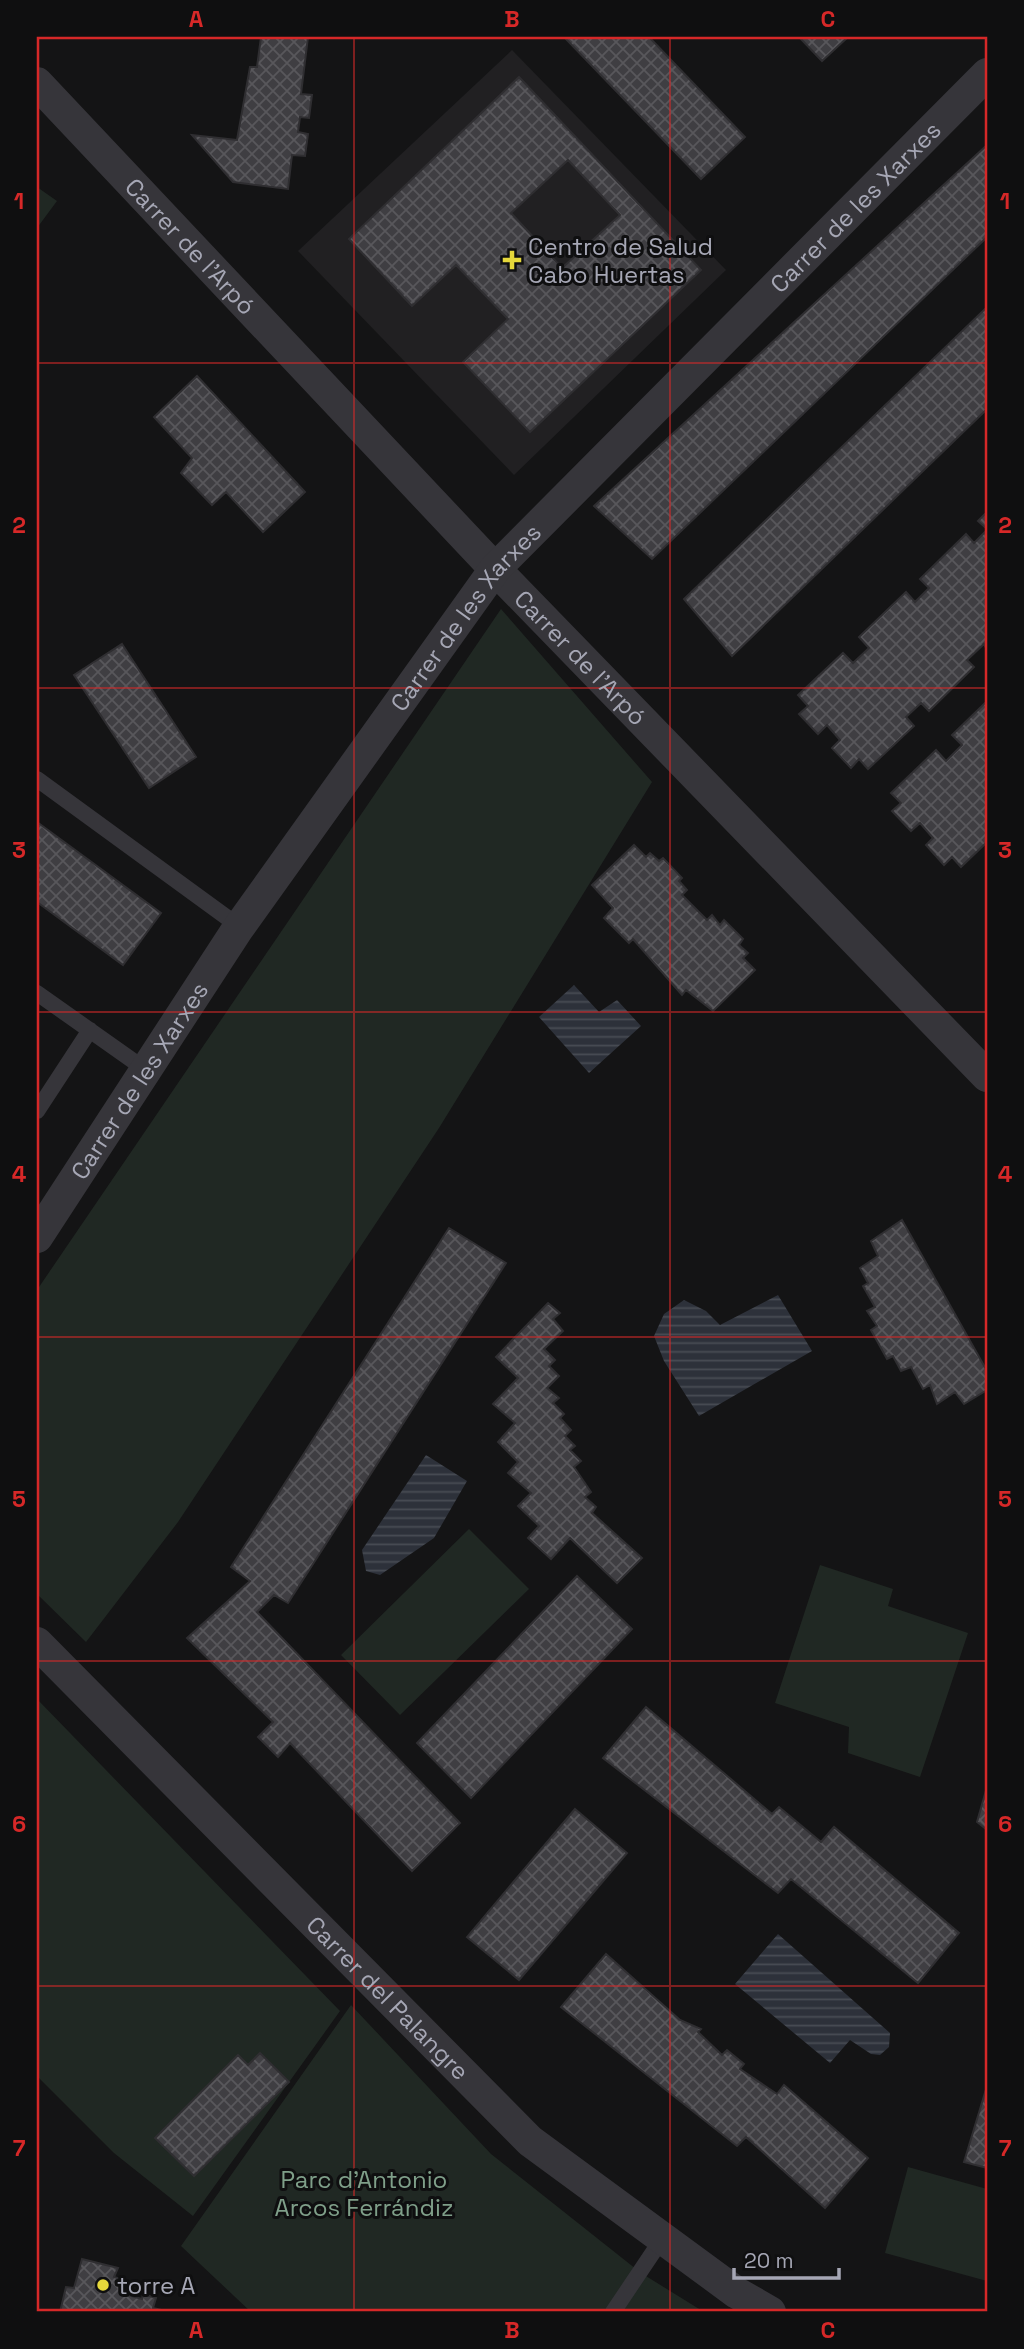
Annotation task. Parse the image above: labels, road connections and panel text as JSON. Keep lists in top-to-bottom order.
{
  "streets": {
    "street": ["Carrer de les Xarxes", "Carrer de l'Arpó", "Carrer del Palangre"]
  },
  "crossings": [
    ["Carrer de les Xarxes", "Carrer de l'Arpó"]
  ],
  "parks": ["Parc d'Antonio Arcos Ferrándiz"],
  "places": {
    "health": ["Centro de Salud Cabo Huertas"],
    "other": ["torre A"]
  },
  "scale_bar": "20 m",
  "grid": {
    "columns": ["A", "B", "C"],
    "rows": [
      "1",
      "2",
      "3",
      "4",
      "5",
      "6",
      "7"
    ]
  }
}
